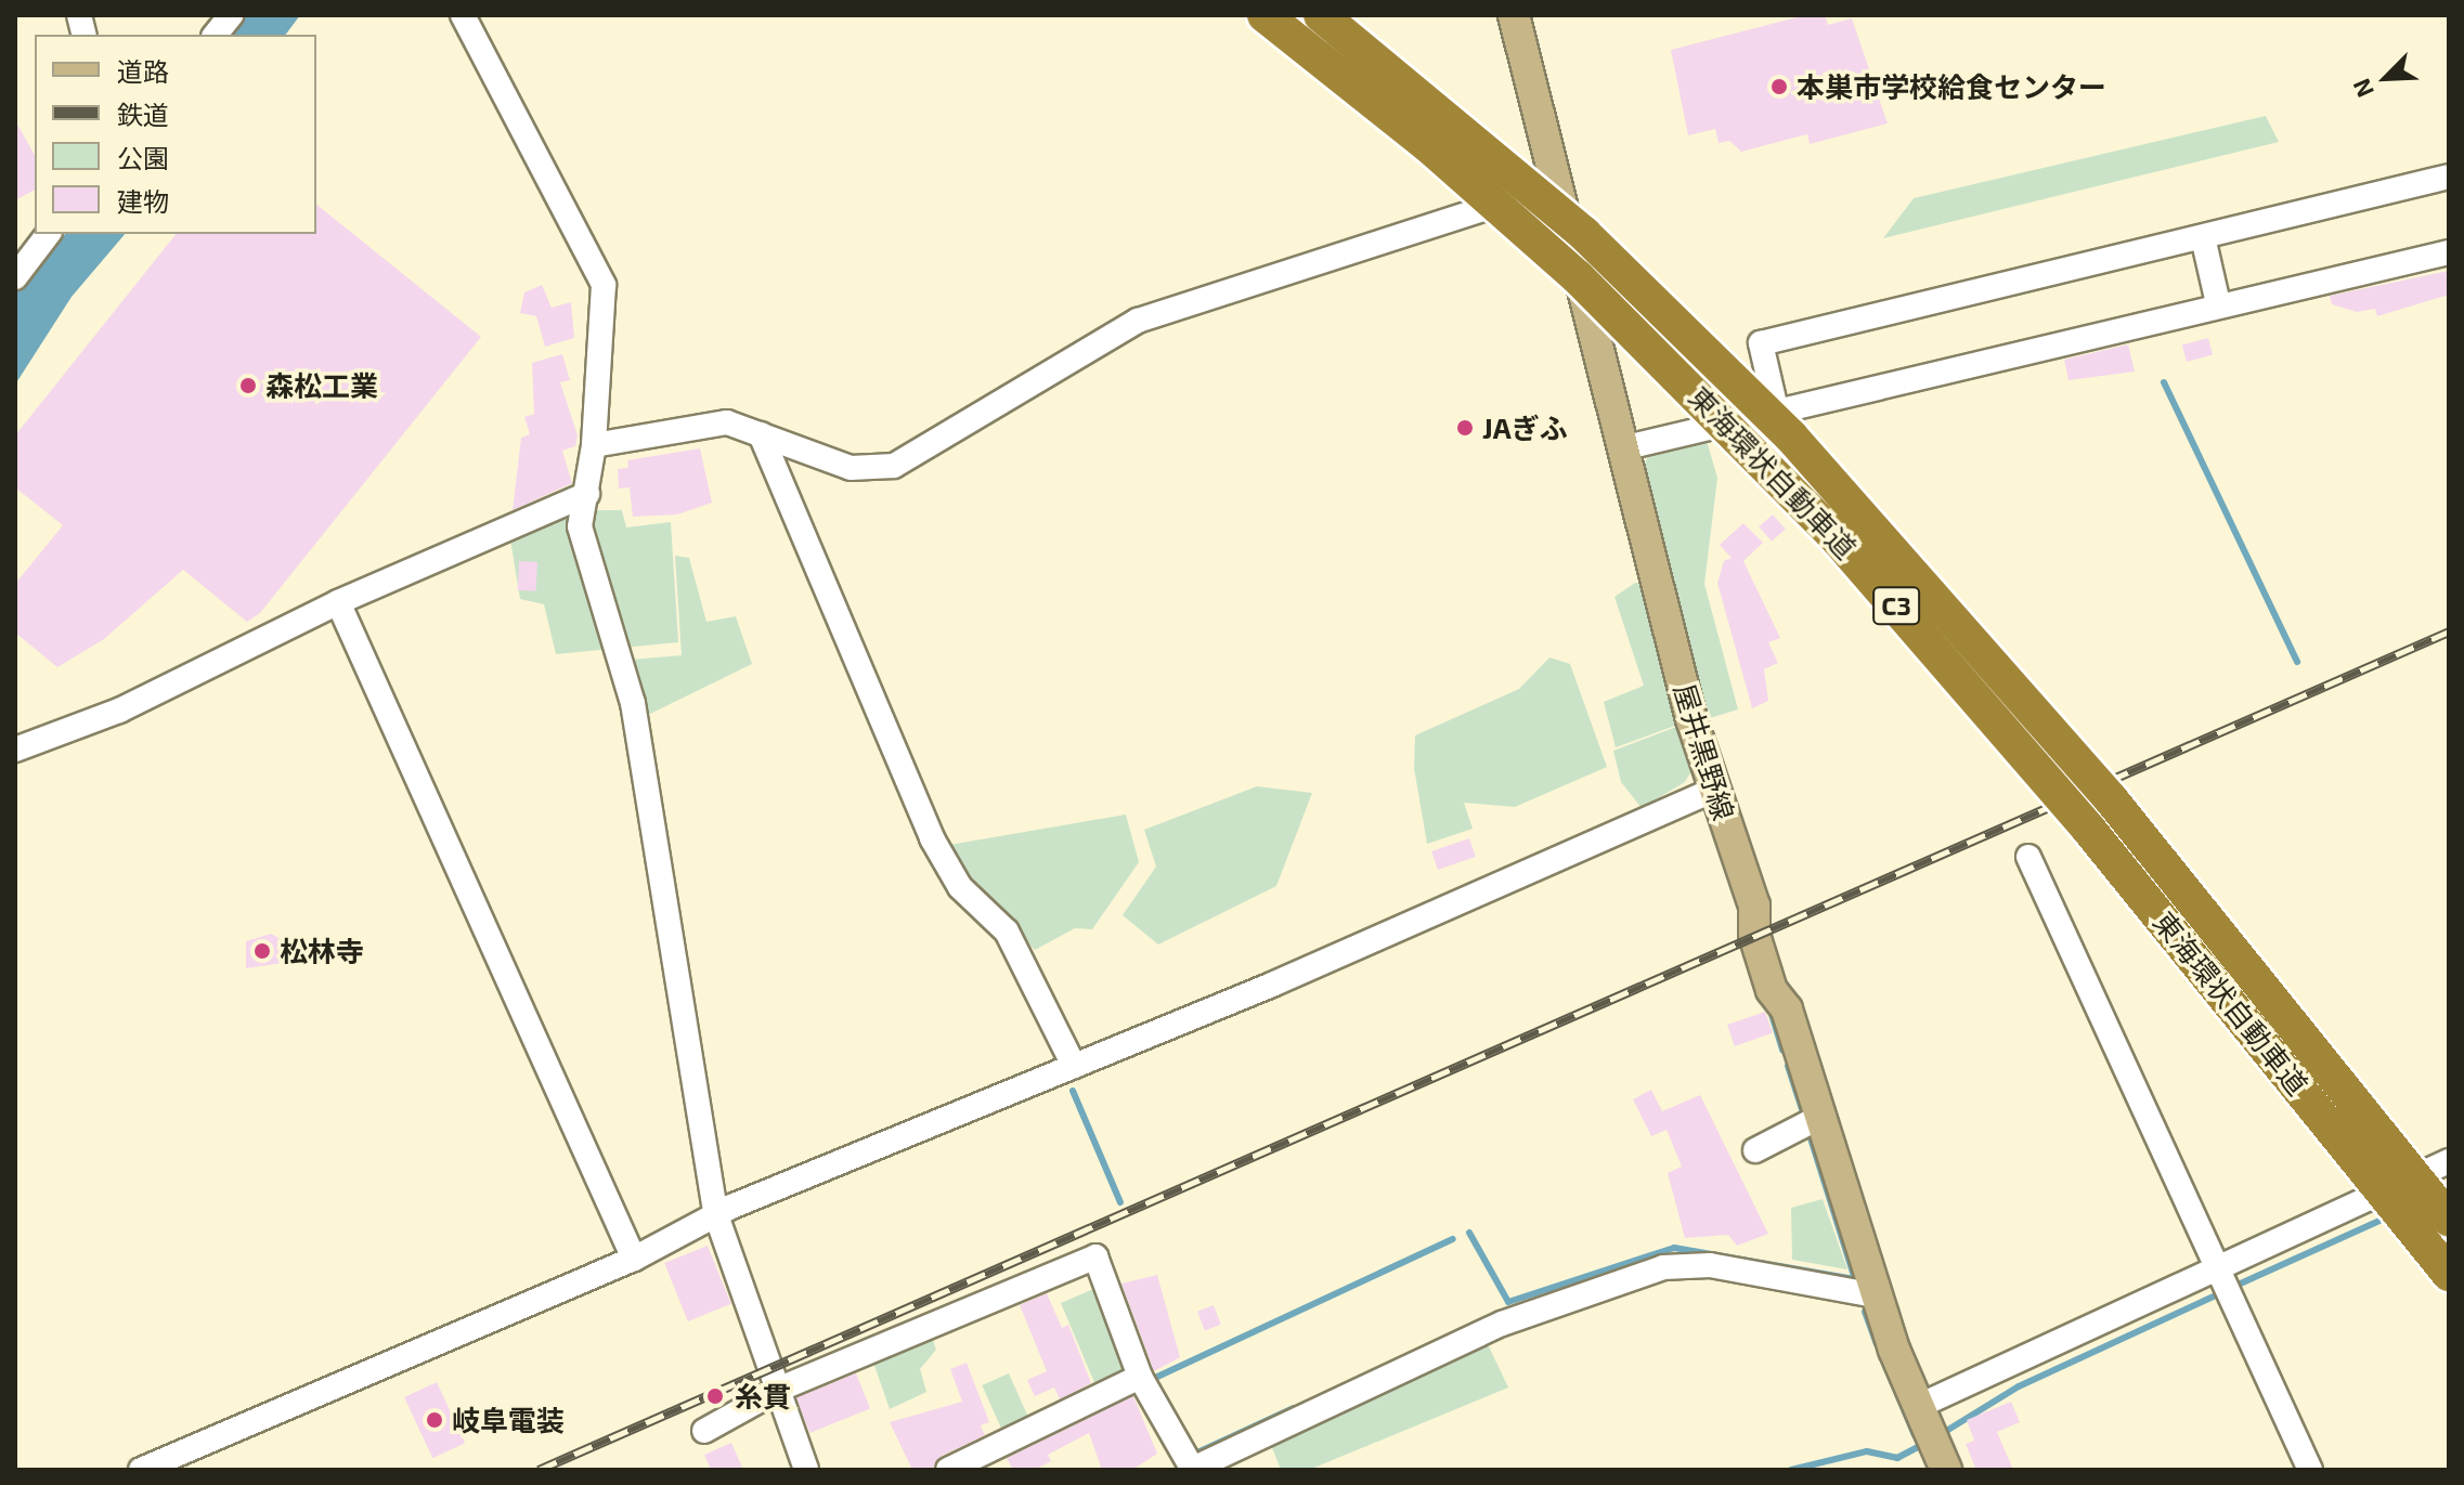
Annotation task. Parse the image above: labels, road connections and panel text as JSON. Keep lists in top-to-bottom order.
{
  "streets": {
    "highway": ["東海環状自動車道", "C3"],
    "main road": ["屋井黒野線"]
  },
  "places": [
    "本巣市学校給食センター",
    "森松工業",
    "JAぎふ",
    "松林寺",
    "糸貫",
    "岐阜電装"
  ],
  "legend": [
    "道路",
    "鉄道",
    "公園",
    "建物"
  ],
  "north": "bottom left"
}
